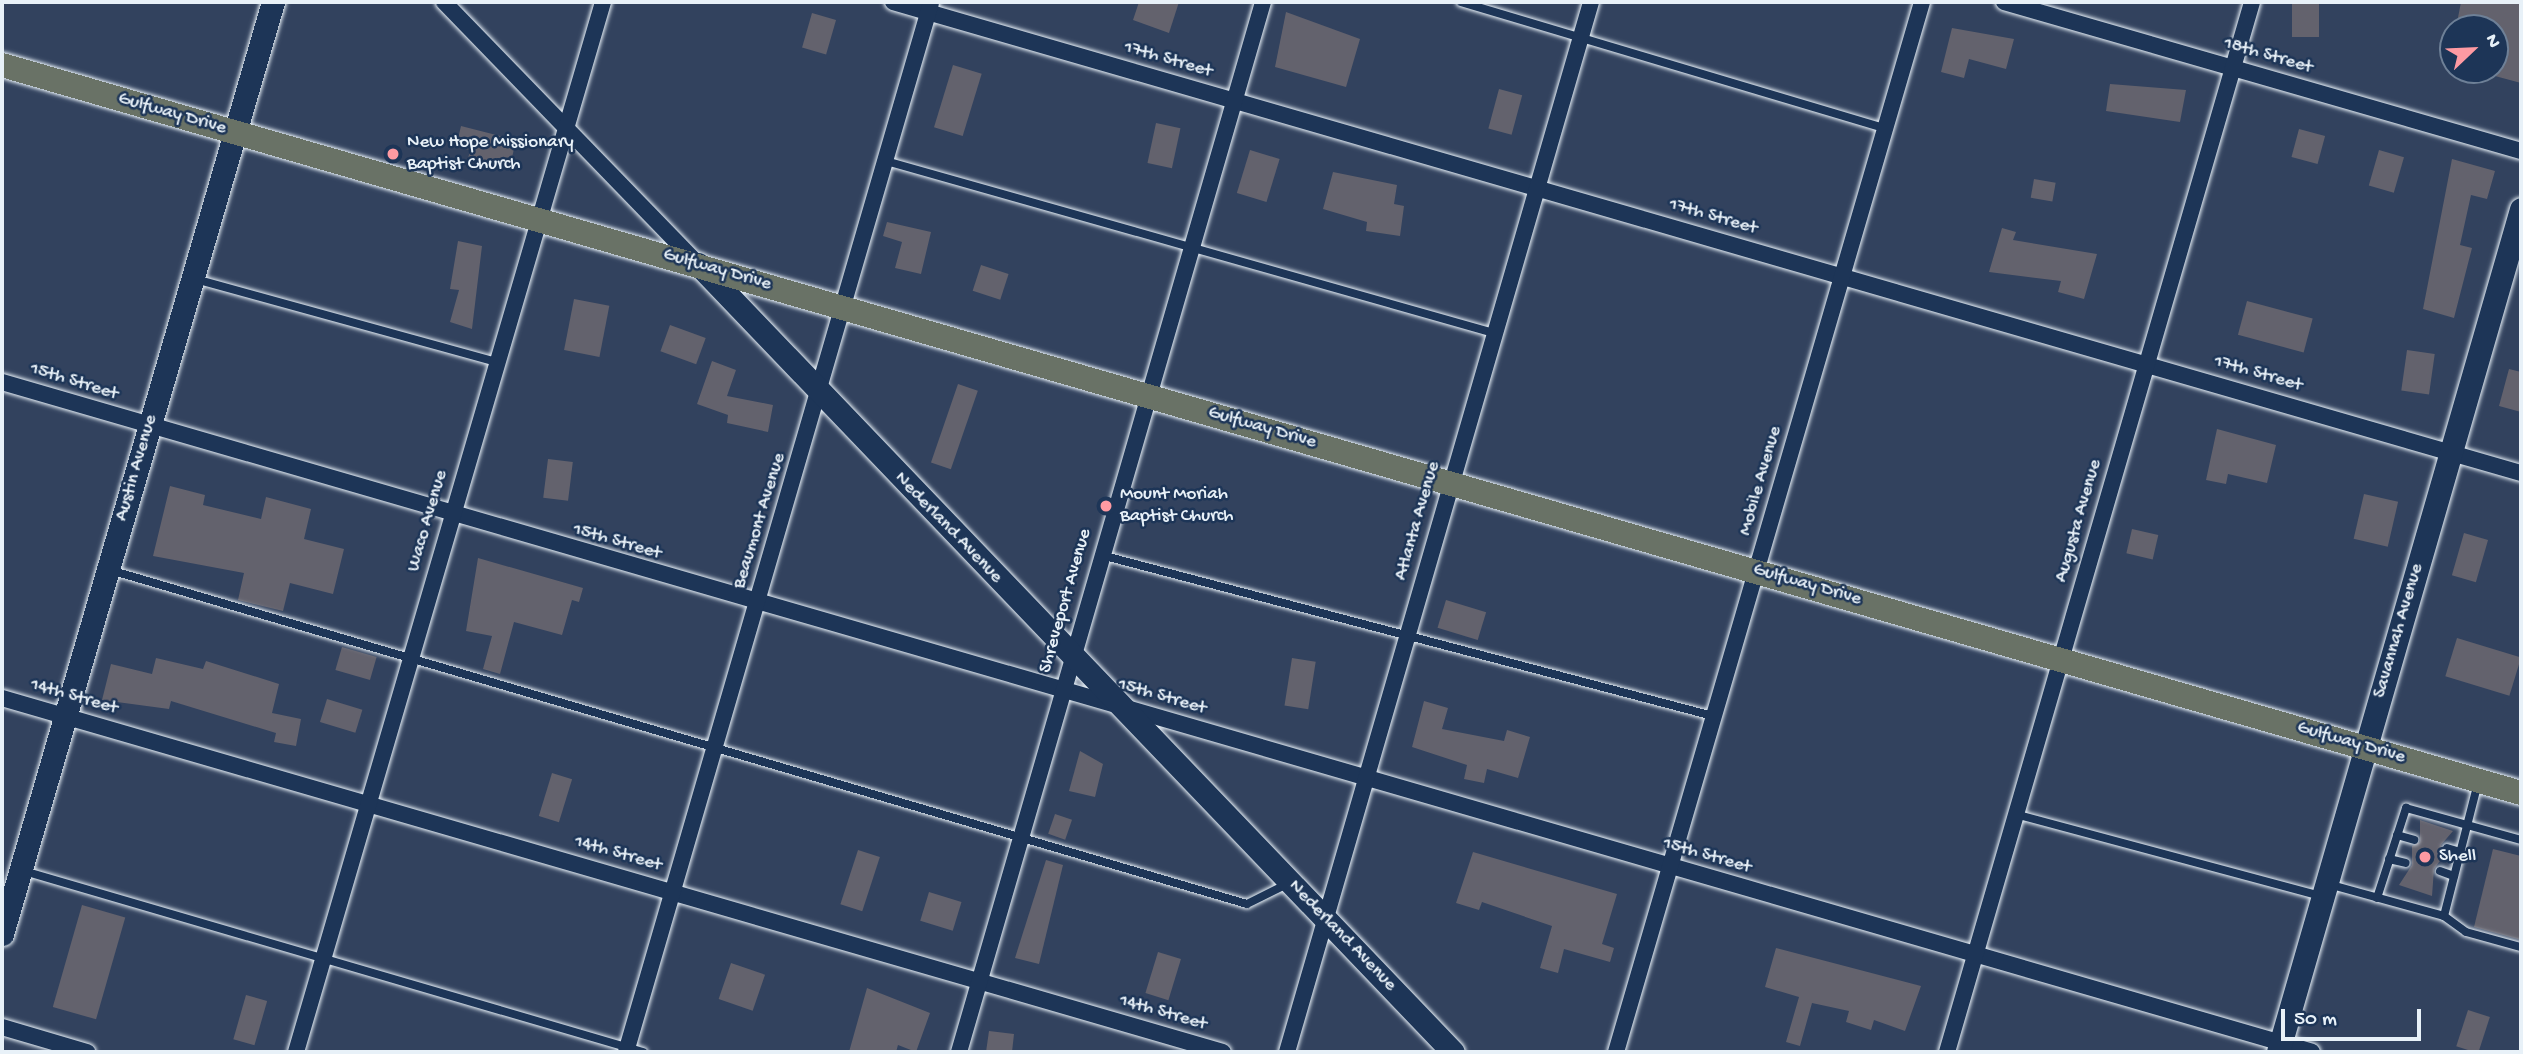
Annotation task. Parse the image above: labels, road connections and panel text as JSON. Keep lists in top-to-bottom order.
{
  "streets": {
    "main road": ["Gulfway Drive"],
    "street": [
      "18th Street",
      "17th Street",
      "15th Street",
      "Austin Avenue",
      "Mobile Avenue",
      "Waco Avenue",
      "Beaumont Avenue",
      "Atlanta Avenue",
      "Augusta Avenue",
      "Nederland Avenue",
      "Shreveport Avenue",
      "Savannah Avenue",
      "14th Street"
    ]
  },
  "crossings": [
    ["18th Street", "Augusta Avenue"],
    ["17th Street", "Mobile Avenue"],
    ["17th Street", "Beaumont Avenue"],
    ["17th Street", "Atlanta Avenue"],
    ["17th Street", "Augusta Avenue"],
    ["17th Street", "Shreveport Avenue"],
    ["17th Street", "Savannah Avenue"],
    ["Gulfway Drive", "Austin Avenue"],
    ["Gulfway Drive", "Mobile Avenue"],
    ["Gulfway Drive", "Waco Avenue"],
    ["Gulfway Drive", "Beaumont Avenue"],
    ["Gulfway Drive", "Atlanta Avenue"],
    ["Gulfway Drive", "Augusta Avenue"],
    ["Gulfway Drive", "Nederland Avenue"],
    ["Gulfway Drive", "Shreveport Avenue"],
    ["Gulfway Drive", "Savannah Avenue"],
    ["15th Street", "Austin Avenue"],
    ["15th Street", "Mobile Avenue"],
    ["15th Street", "Waco Avenue"],
    ["15th Street", "Beaumont Avenue"],
    ["15th Street", "Atlanta Avenue"],
    ["15th Street", "Augusta Avenue"],
    ["15th Street", "Nederland Avenue"],
    ["15th Street", "Shreveport Avenue"],
    ["15th Street", "Savannah Avenue"],
    ["Austin Avenue", "14th Street"],
    ["Waco Avenue", "Nederland Avenue"],
    ["Waco Avenue", "14th Street"],
    ["Beaumont Avenue", "Nederland Avenue"],
    ["Beaumont Avenue", "14th Street"],
    ["Atlanta Avenue", "Nederland Avenue"],
    ["Nederland Avenue", "Shreveport Avenue"],
    ["Shreveport Avenue", "14th Street"]
  ],
  "places": ["New Hope Missionary Baptist Church", "Mount Moriah Baptist Church", "Shell"],
  "scale_bar": "50 m",
  "north": "top right"
}
